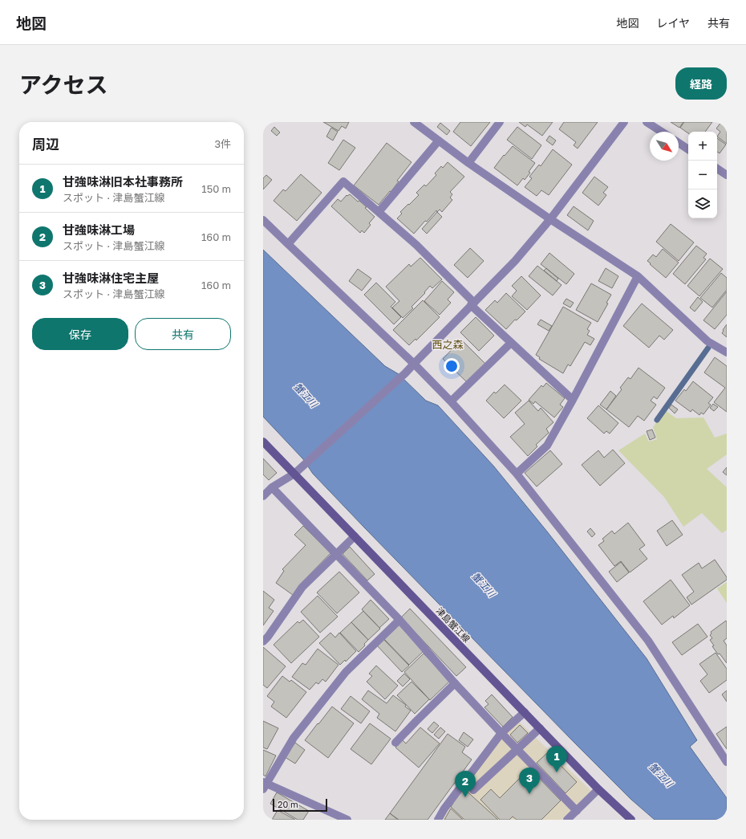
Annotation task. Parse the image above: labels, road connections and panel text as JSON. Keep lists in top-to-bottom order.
{
  "streets": {
    "main road": ["津島蟹江線"]
  },
  "districts": ["西之森"],
  "water": ["蟹江川"],
  "scale_bar": "20 m",
  "north": "bottom right",
  "page": {
    "header": "地図",
    "nav": ["地図", "レイヤ", "共有"],
    "title": "アクセス",
    "buttons": [
      "経路",
      ["保存", "共有"]
    ],
    "heading": ["周辺", "3件"],
    "map_buttons": ["+", "−"],
    "list": [
      {
        "mark": "1",
        "name": "甘強味淋旧本社事務所",
        "note": "スポット · 津島蟹江線",
        "value": "150 m"
      },
      {
        "mark": "2",
        "name": "甘強味淋工場",
        "note": "スポット · 津島蟹江線",
        "value": "160 m"
      },
      {
        "mark": "3",
        "name": "甘強味淋住宅主屋",
        "note": "スポット · 津島蟹江線",
        "value": "160 m"
      }
    ],
    "pins": ["1", "3", "2"],
    "scale": "20 m"
  }
}
